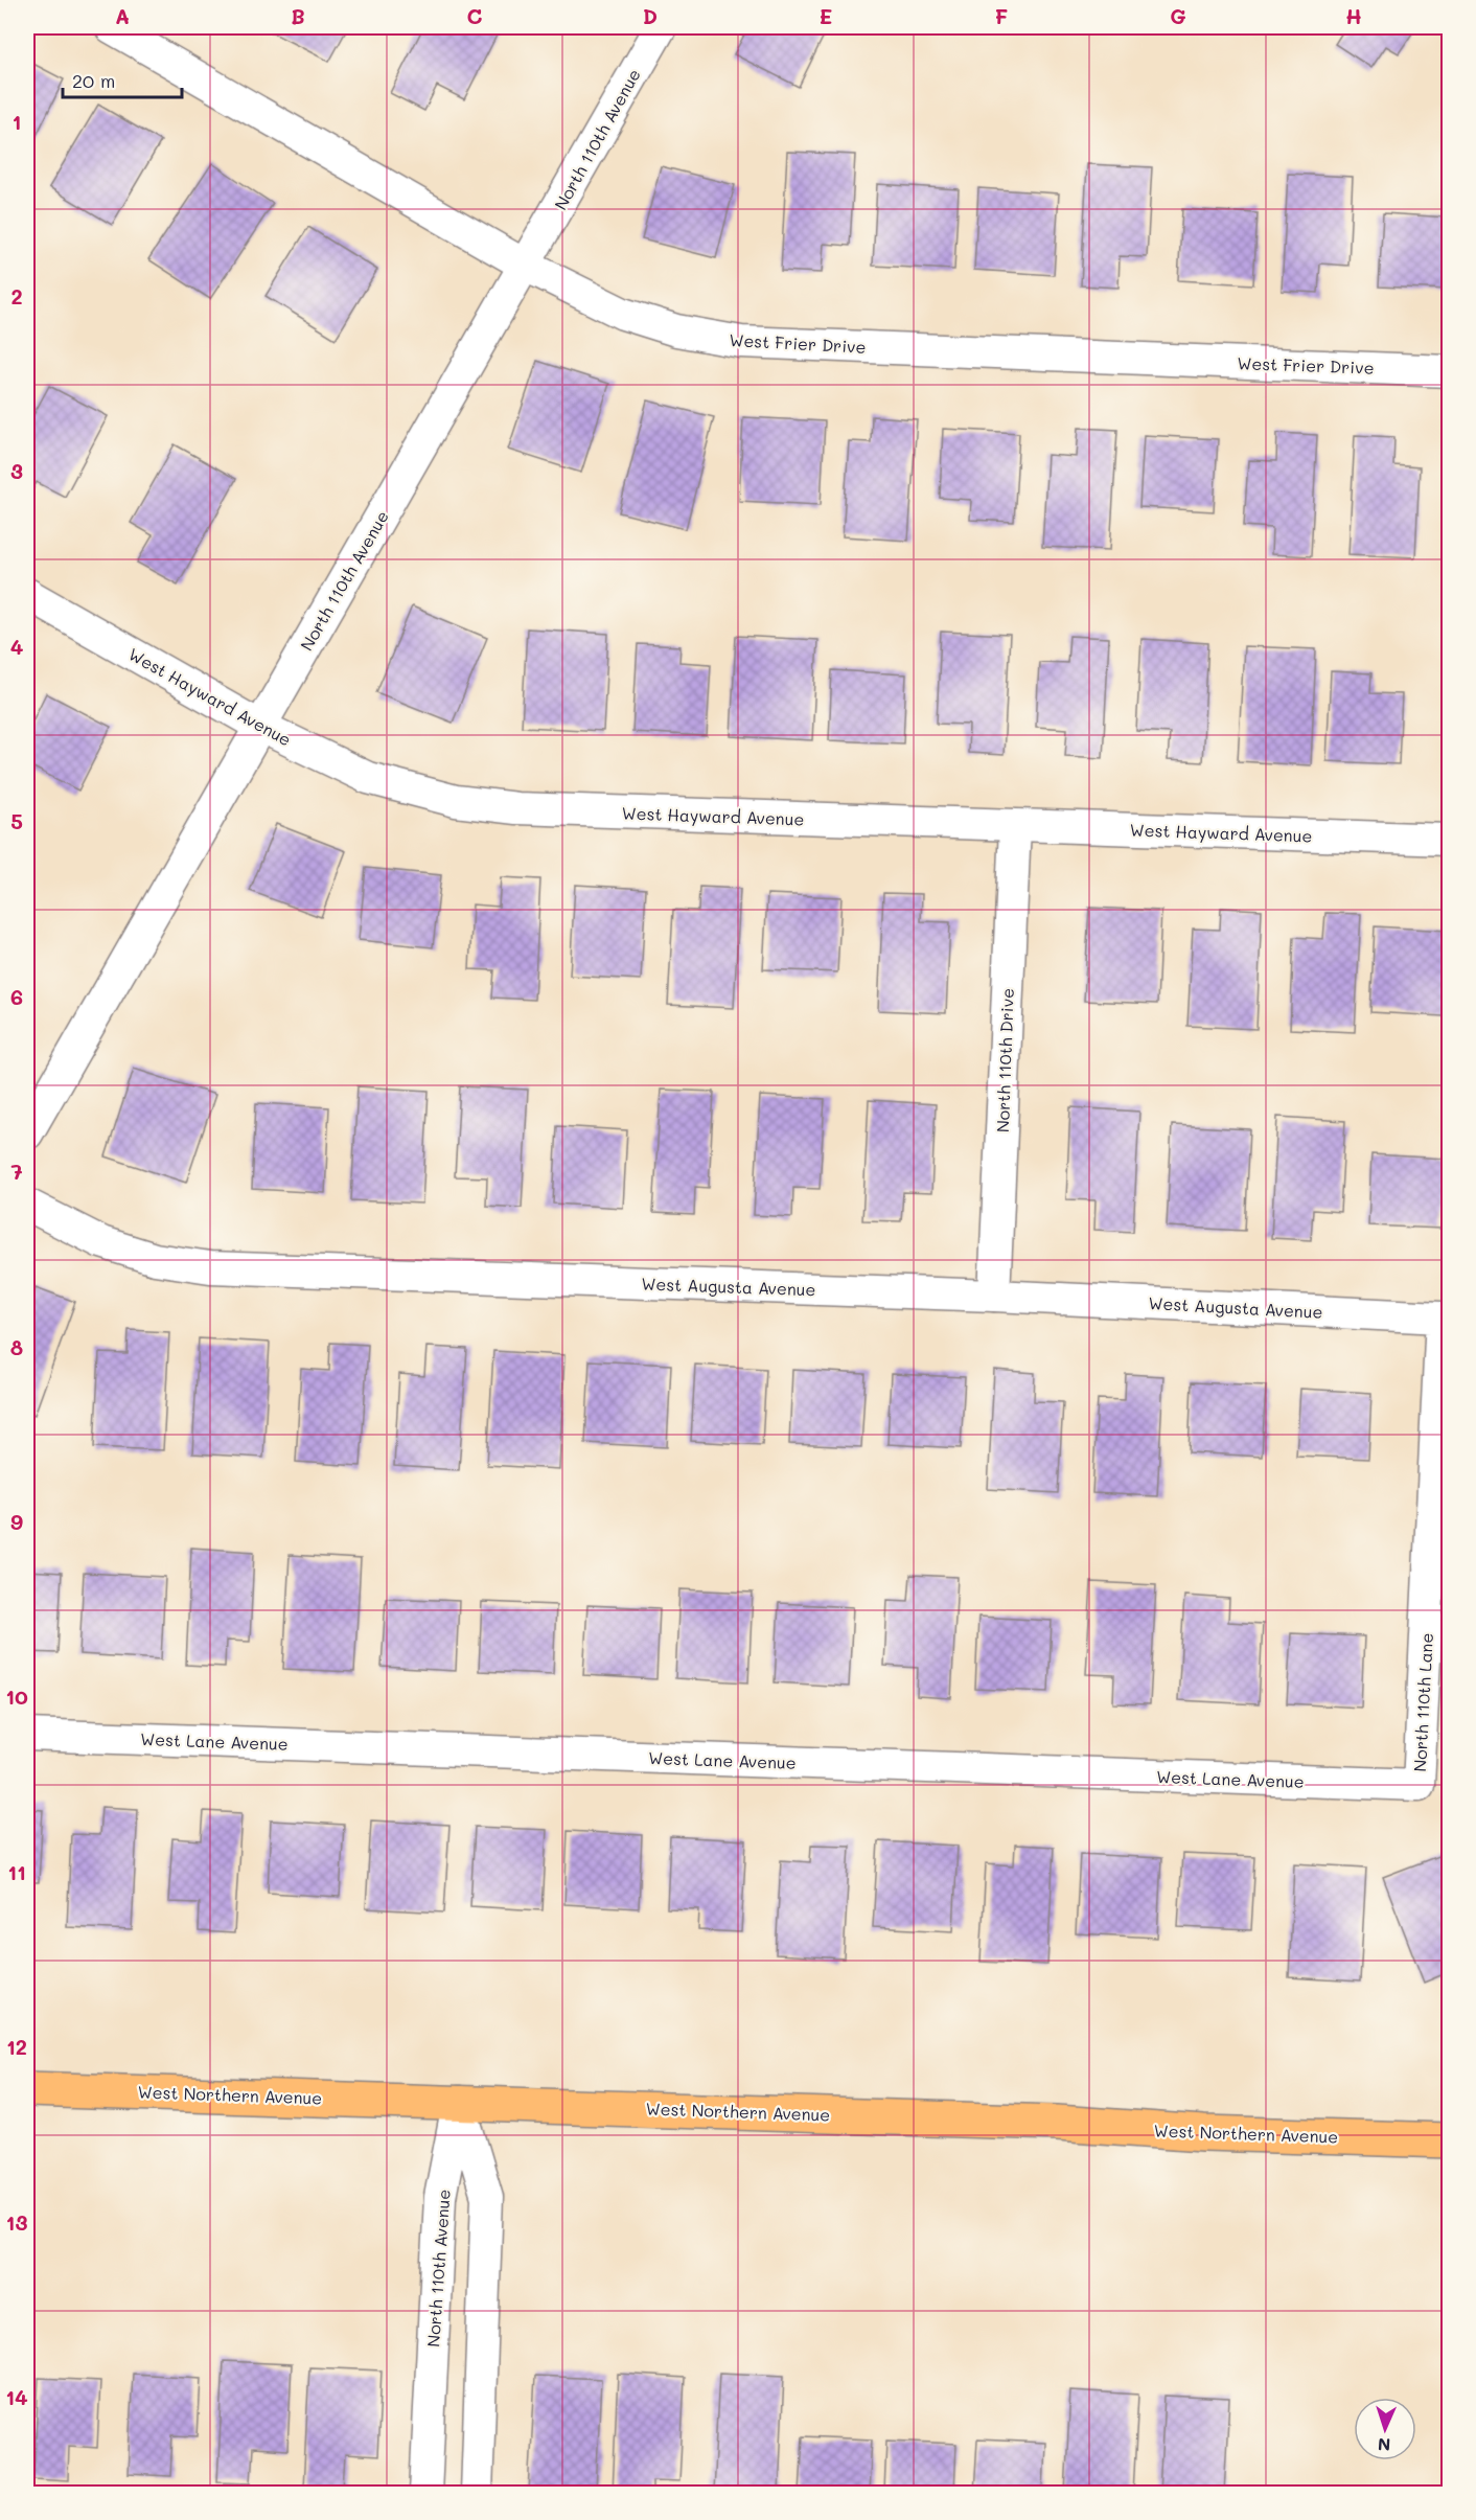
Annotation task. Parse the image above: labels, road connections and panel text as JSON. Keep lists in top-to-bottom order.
{
  "streets": {
    "main road": ["West Northern Avenue"],
    "street": [
      "North 110th Avenue",
      "West Frier Drive",
      "West Hayward Avenue",
      "North 110th Drive",
      "West Augusta Avenue",
      "North 110th Lane",
      "West Lane Avenue"
    ]
  },
  "crossings": [
    ["North 110th Avenue", "West Frier Drive"],
    ["North 110th Avenue", "West Hayward Avenue"],
    ["North 110th Avenue", "West Northern Avenue"],
    ["West Hayward Avenue", "North 110th Drive"],
    ["North 110th Drive", "West Augusta Avenue"],
    ["West Augusta Avenue", "North 110th Lane"],
    ["North 110th Lane", "West Lane Avenue"]
  ],
  "scale_bar": "20 m",
  "north": "bottom",
  "grid": {
    "columns": [
      "A",
      "B",
      "C",
      "D",
      "E",
      "F",
      "G",
      "H"
    ],
    "rows": [
      "1",
      "2",
      "3",
      "4",
      "5",
      "6",
      "7",
      "8",
      "9",
      "10",
      "11",
      "12",
      "13",
      "14"
    ]
  }
}
